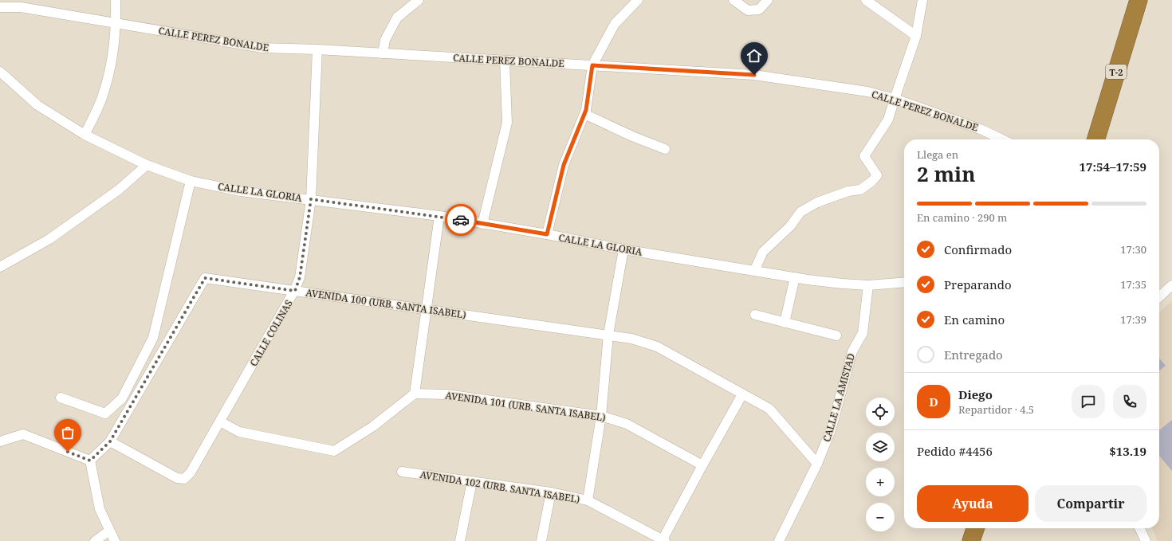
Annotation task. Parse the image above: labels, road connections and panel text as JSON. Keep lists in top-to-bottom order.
{
  "streets": {
    "highway": ["T-2"],
    "street": [
      "CALLE PEREZ BONALDE",
      "CALLE LA GLORIA",
      "AVENIDA 100 (URB. SANTA ISABEL)",
      "CALLE COLINAS",
      "CALLE LA AMISTAD",
      "AVENIDA 101 (URB. SANTA ISABEL)",
      "AVENIDA 102 (URB. SANTA ISABEL)"
    ]
  },
  "crossings": [
    ["CALLE PEREZ BONALDE", "CALLE COLINAS"],
    ["CALLE LA GLORIA", "CALLE COLINAS"],
    ["CALLE LA GLORIA", "CALLE LA AMISTAD"],
    ["AVENIDA 100 (URB. SANTA ISABEL)", "CALLE COLINAS"],
    ["AVENIDA 100 (URB. SANTA ISABEL)", "CALLE LA AMISTAD"]
  ],
  "page": {
    "heading": ["2 min", "Llega en", "17:54–17:59"],
    "panel": [
      "Diego",
      "Repartidor · 4.5",
      "Pedido #4456",
      "$13.19"
    ],
    "bar": "En camino · 290 m",
    "list": [
      ["Confirmado", "17:30"],
      ["Preparando", "17:35"],
      ["En camino", "17:39"],
      "Entregado"
    ],
    "round": "D",
    "map_buttons": ["+", "−"],
    "buttons": ["Ayuda", "Compartir"]
  }
}
